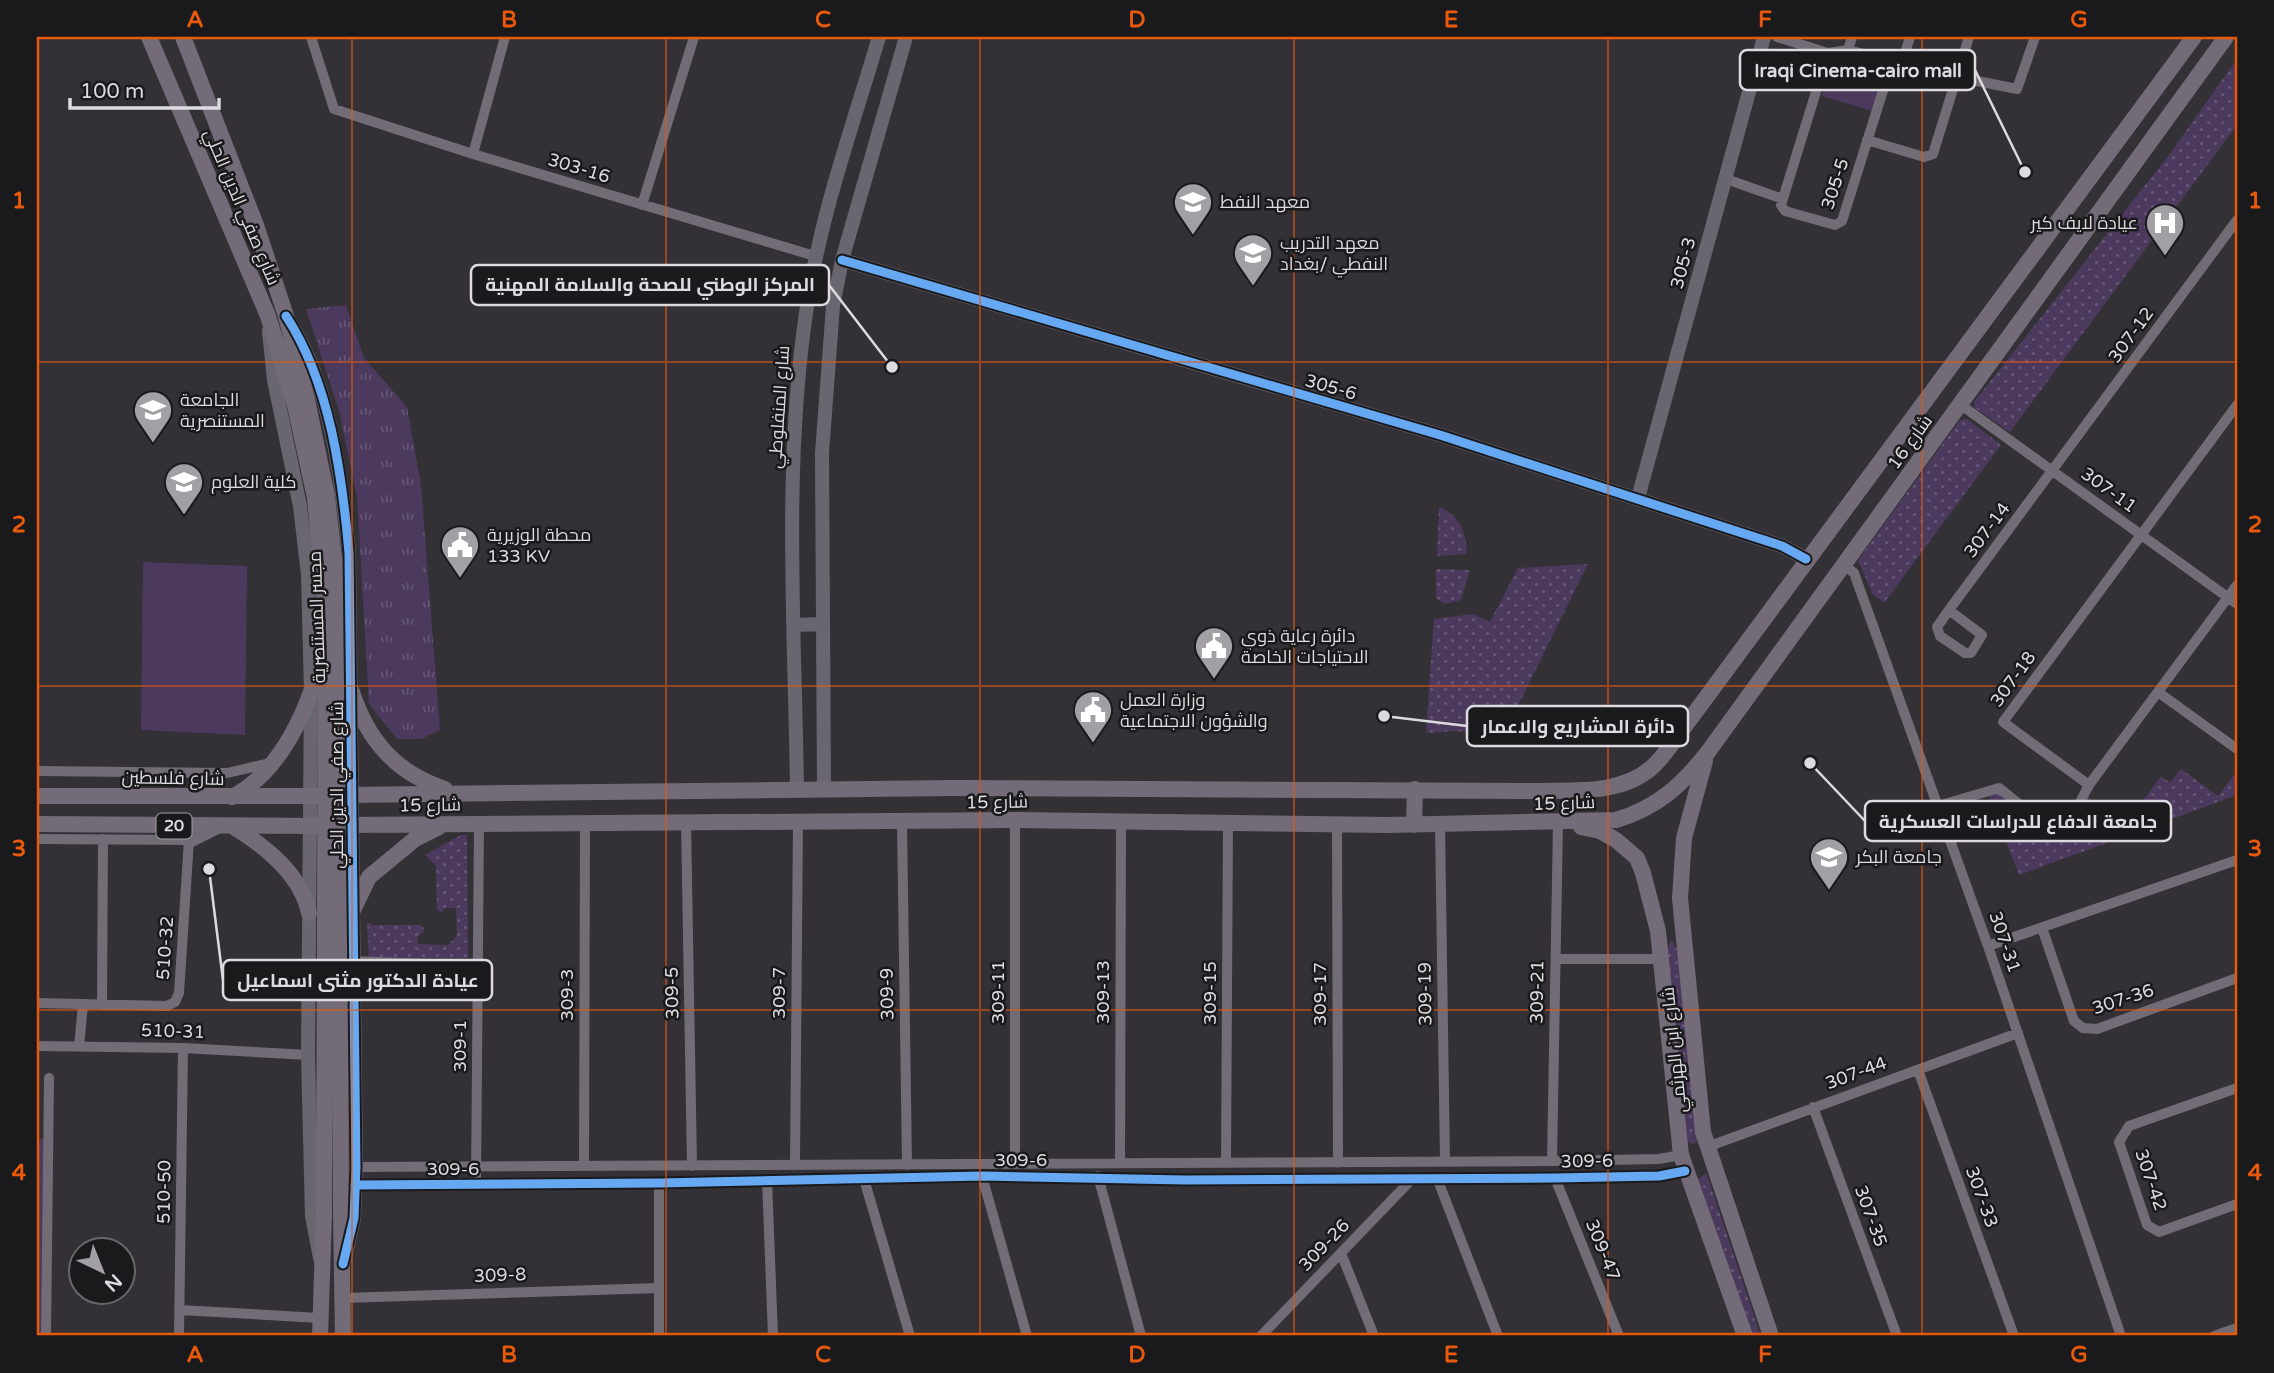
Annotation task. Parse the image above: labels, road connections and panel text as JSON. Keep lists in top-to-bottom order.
{
  "streets": {
    "main road": [
      "شارع صفي الدين الحلي",
      "شارع 16",
      "مجسر المستنصرية",
      "شارع فلسطين",
      "شارع 15",
      "20",
      "شارع ابن الهرثمي"
    ],
    "street": [
      "303-16",
      "305-5",
      "305-3",
      "307-12",
      "305-6",
      "شارع المنفلوطي",
      "307-11",
      "307-14",
      "307-18",
      "307-31",
      "510-32",
      "309-11",
      "309-13",
      "309-21",
      "309-5",
      "309-7",
      "309-15",
      "309-9",
      "309-17",
      "309-19",
      "309-3",
      "307-36",
      "510-31",
      "309-1",
      "307-44",
      "309-6",
      "307-42",
      "510-50",
      "307-33",
      "307-35",
      "309-26",
      "309-47",
      "309-8"
    ]
  },
  "crossings": [
    ["303-16", "شارع المنفلوطي"],
    ["شارع صفي الدين الحلي", "مجسر المستنصرية"],
    ["شارع صفي الدين الحلي", "شارع فلسطين"],
    ["شارع صفي الدين الحلي", "شارع 15"],
    ["شارع صفي الدين الحلي", "20"],
    ["شارع صفي الدين الحلي", "510-31"],
    ["شارع صفي الدين الحلي", "309-6"],
    ["شارع صفي الدين الحلي", "309-8"],
    ["305-3", "305-6"],
    ["307-12", "307-11"],
    ["307-12", "307-14"],
    ["305-6", "شارع 16"],
    ["شارع المنفلوطي", "شارع 15"],
    ["شارع 16", "307-11"],
    ["شارع 16", "شارع 15"],
    ["شارع 16", "307-31"],
    ["شارع 16", "شارع ابن الهرثمي"],
    ["307-11", "307-14"],
    ["307-11", "307-18"],
    ["شارع 15", "309-11"],
    ["شارع 15", "309-13"],
    ["شارع 15", "309-21"],
    ["شارع 15", "309-5"],
    ["شارع 15", "309-7"],
    ["شارع 15", "309-15"],
    ["شارع 15", "309-9"],
    ["شارع 15", "309-17"],
    ["شارع 15", "309-19"],
    ["شارع 15", "309-3"],
    ["شارع 15", "309-1"],
    ["شارع 15", "شارع ابن الهرثمي"],
    ["307-31", "307-44"],
    ["309-11", "309-6"],
    ["309-13", "309-6"],
    ["309-21", "شارع ابن الهرثمي"],
    ["309-21", "309-6"],
    ["309-5", "309-6"],
    ["309-7", "309-6"],
    ["309-15", "309-6"],
    ["309-9", "309-6"],
    ["309-17", "309-6"],
    ["309-19", "309-6"],
    ["309-3", "309-6"],
    ["510-31", "510-50"],
    ["309-1", "309-6"],
    ["شارع ابن الهرثمي", "307-44"],
    ["شارع ابن الهرثمي", "309-6"],
    ["307-44", "307-33"],
    ["307-44", "307-35"],
    ["309-6", "309-26"],
    ["309-6", "309-47"]
  ],
  "places": {
    "other": [
      "Iraqi Cinema-cairo mall",
      "المركز الوطني للصحة والسلامة المهنية",
      "دائرة المشاريع والاعمار",
      "جامعة الدفاع للدراسات العسكرية",
      "عيادة الدكتور مثنى اسماعيل"
    ],
    "school or university": [
      "معهد النفط",
      "معهد التدريب النفطي /بغداد",
      "الجامعة المستنصرية",
      "كلية العلوم",
      "جامعة البكر"
    ],
    "hospital": ["عيادة لايف كير"],
    "public building": ["محطة الوزيرية 133 KV", "دائرة رعاية ذوي الاحتياجات الخاصة", "وزارة العمل والشؤون الاجتماعية"]
  },
  "scale_bar": "100 m",
  "north": "bottom right",
  "grid": {
    "columns": [
      "A",
      "B",
      "C",
      "D",
      "E",
      "F",
      "G"
    ],
    "rows": [
      "1",
      "2",
      "3",
      "4"
    ]
  }
}
